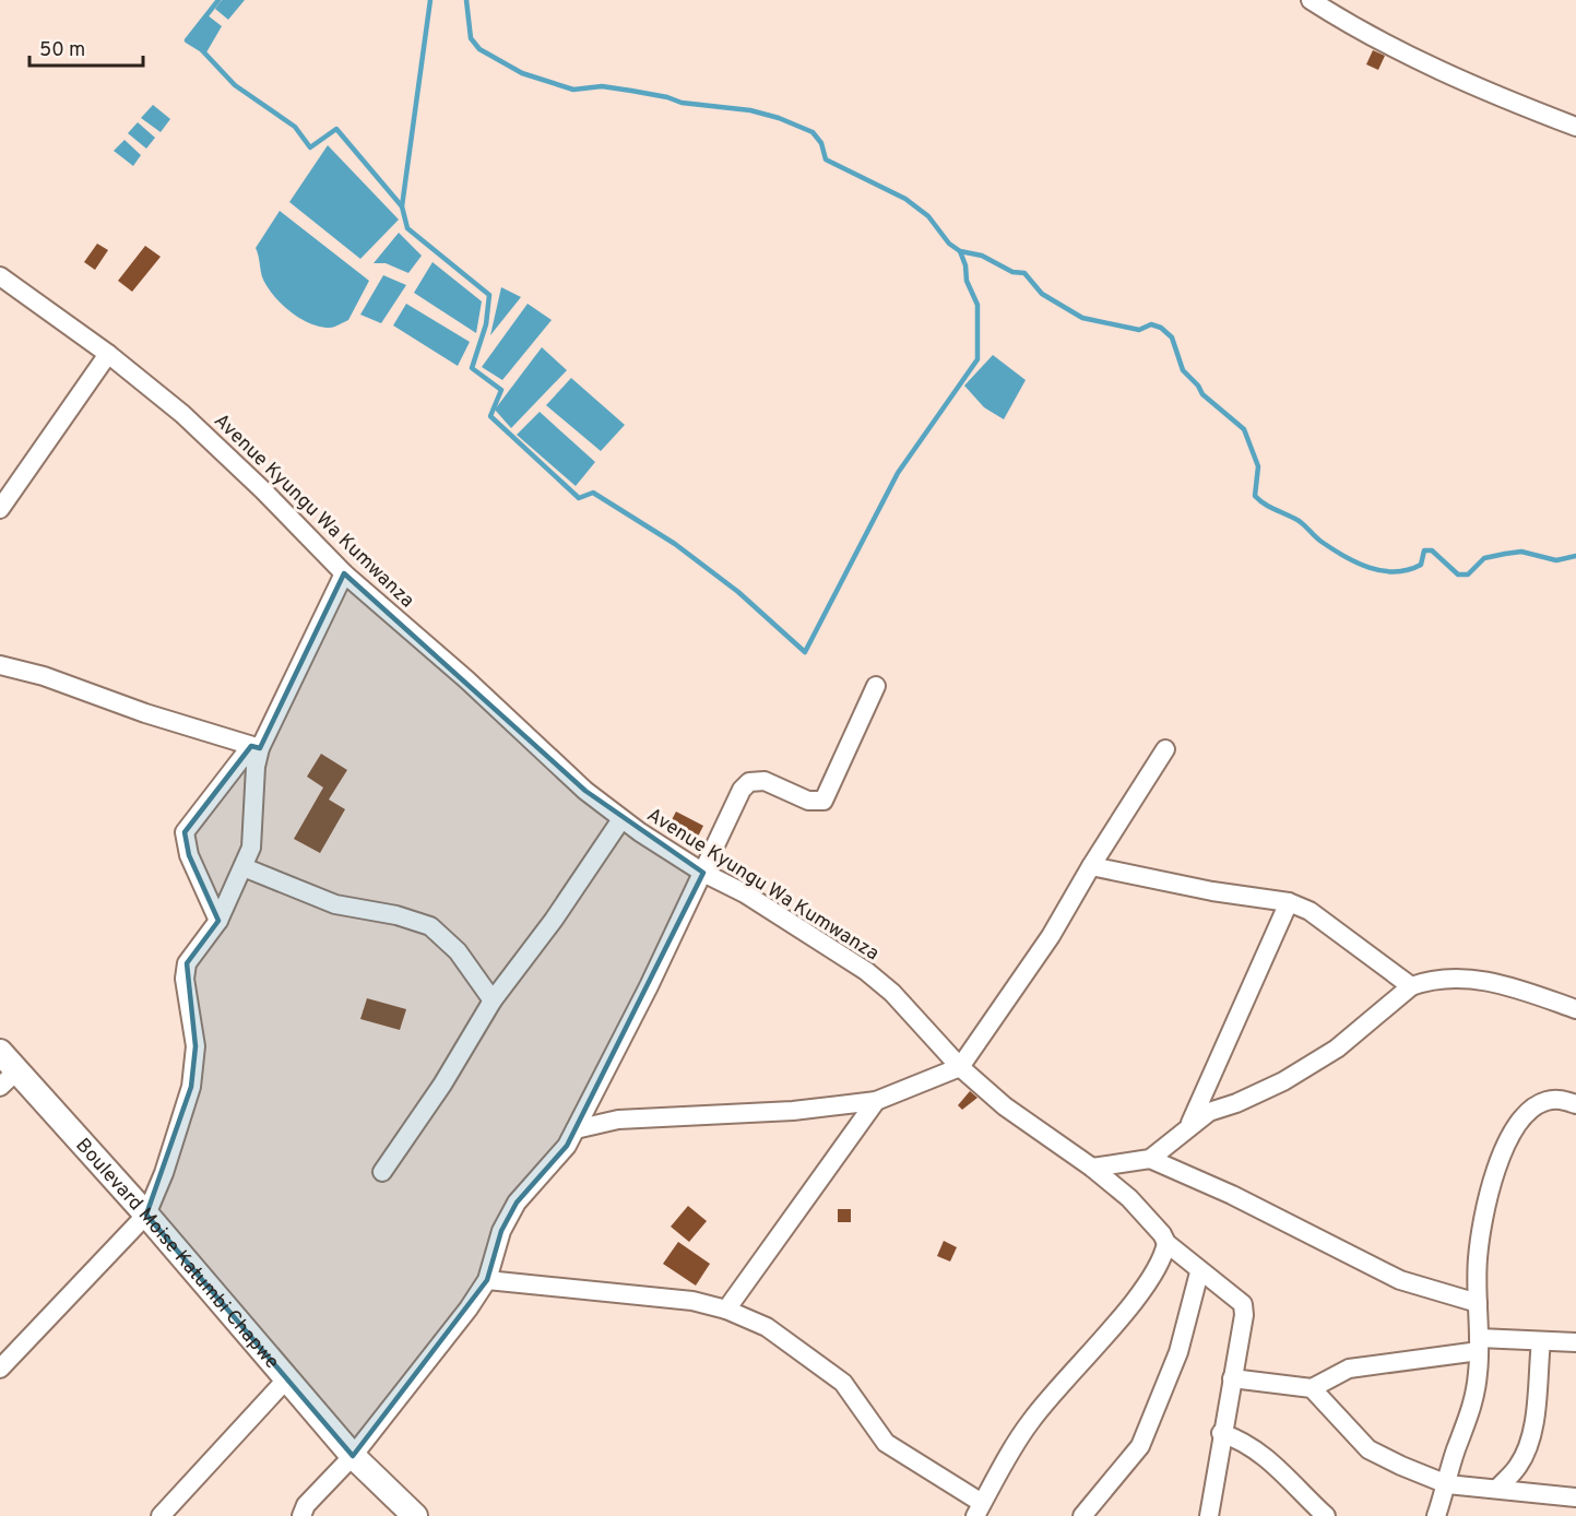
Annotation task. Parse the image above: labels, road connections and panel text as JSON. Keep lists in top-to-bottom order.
{
  "streets": {
    "street": ["Avenue Kyungu Wa Kumwanza", "Boulevard Moise Katumbi Chapwe"]
  },
  "scale_bar": "50 m"
}
